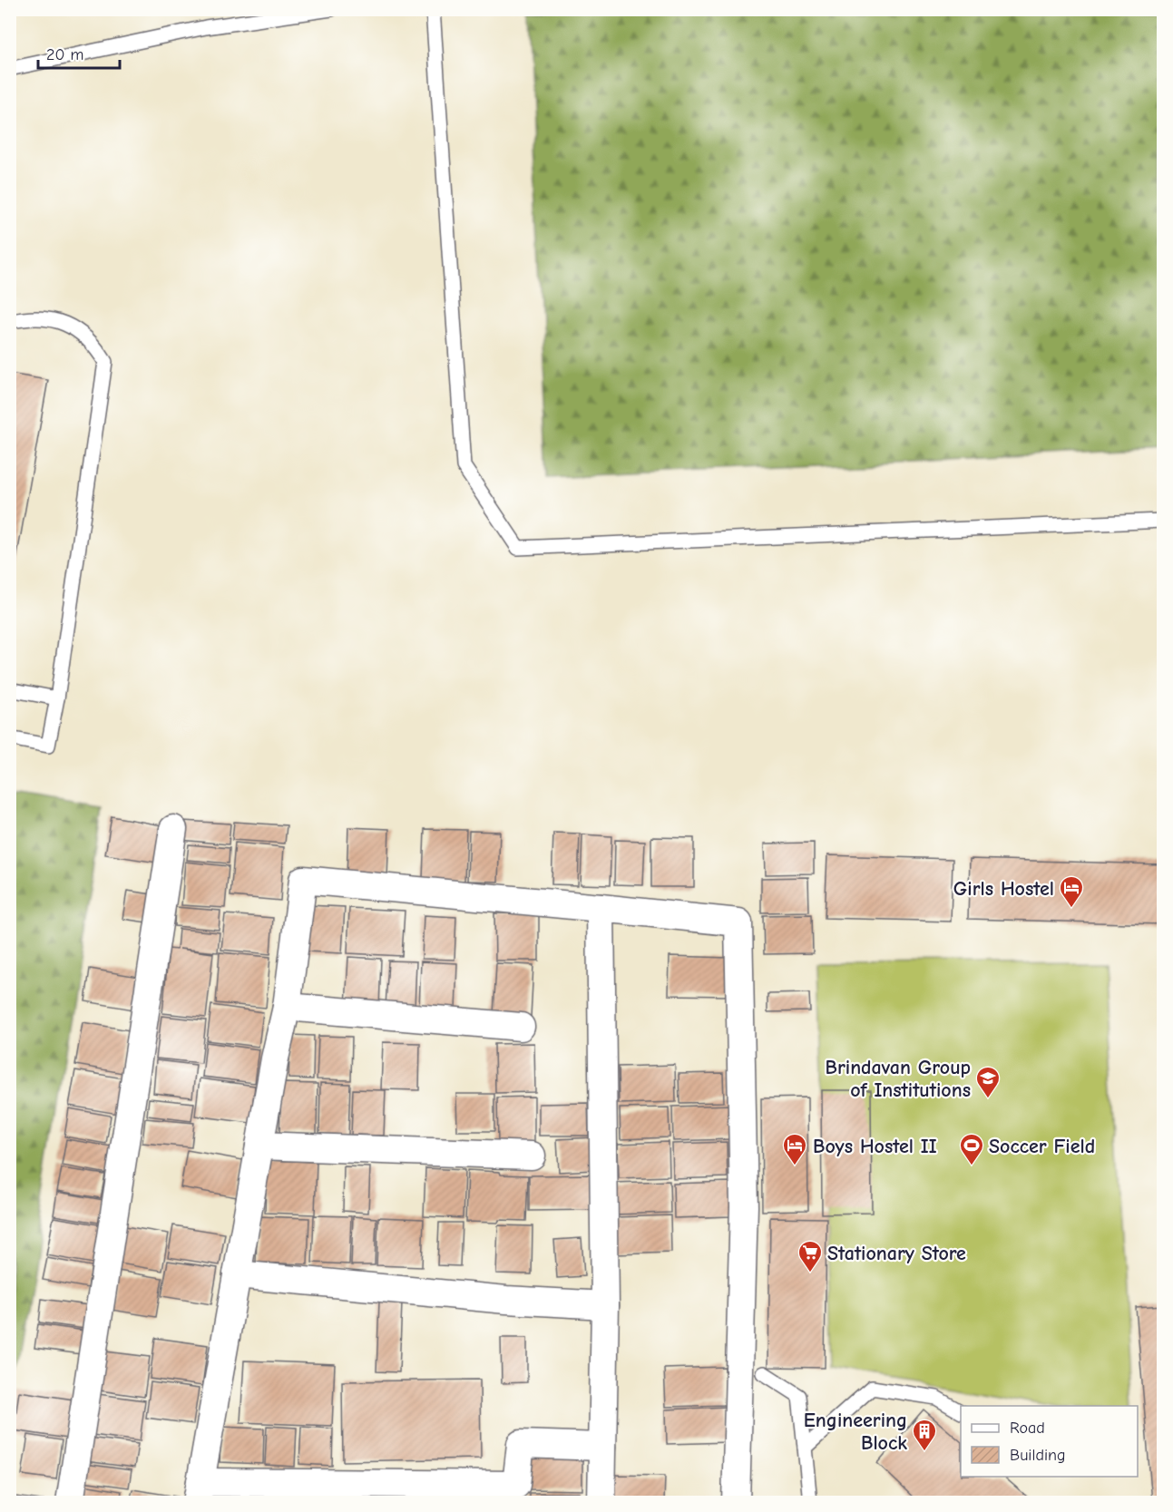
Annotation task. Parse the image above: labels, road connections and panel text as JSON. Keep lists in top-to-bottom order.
{
  "places": {
    "hotel": ["Girls Hostel", "Boys Hostel II"],
    "school or university": ["Brindavan Group of Institutions"],
    "sports": ["Soccer Field"],
    "supermarket": ["Stationary Store"],
    "building": ["Engineering Block"]
  },
  "legend": ["Road", "Building"],
  "scale_bar": "20 m"
}
